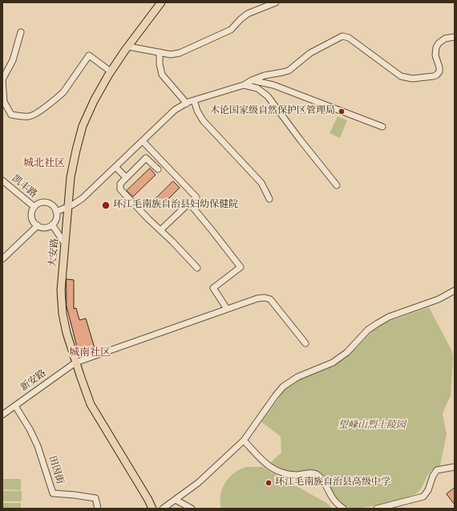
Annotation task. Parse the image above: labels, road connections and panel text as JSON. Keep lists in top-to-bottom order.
{
  "streets": {
    "main road": ["大安路"],
    "street": ["凯丰路", "新安路", "田因街"]
  },
  "crossings": [
    ["大安路", "新安路"],
    ["新安路", "田因街"]
  ],
  "districts": ["城北社区", "城南社区"],
  "parks": ["望峰山烈士陵园"],
  "places": ["木论国家级自然保护区管理局", "环江毛南族自治县妇幼保健院", "环江毛南族自治县高级中学"]
}
